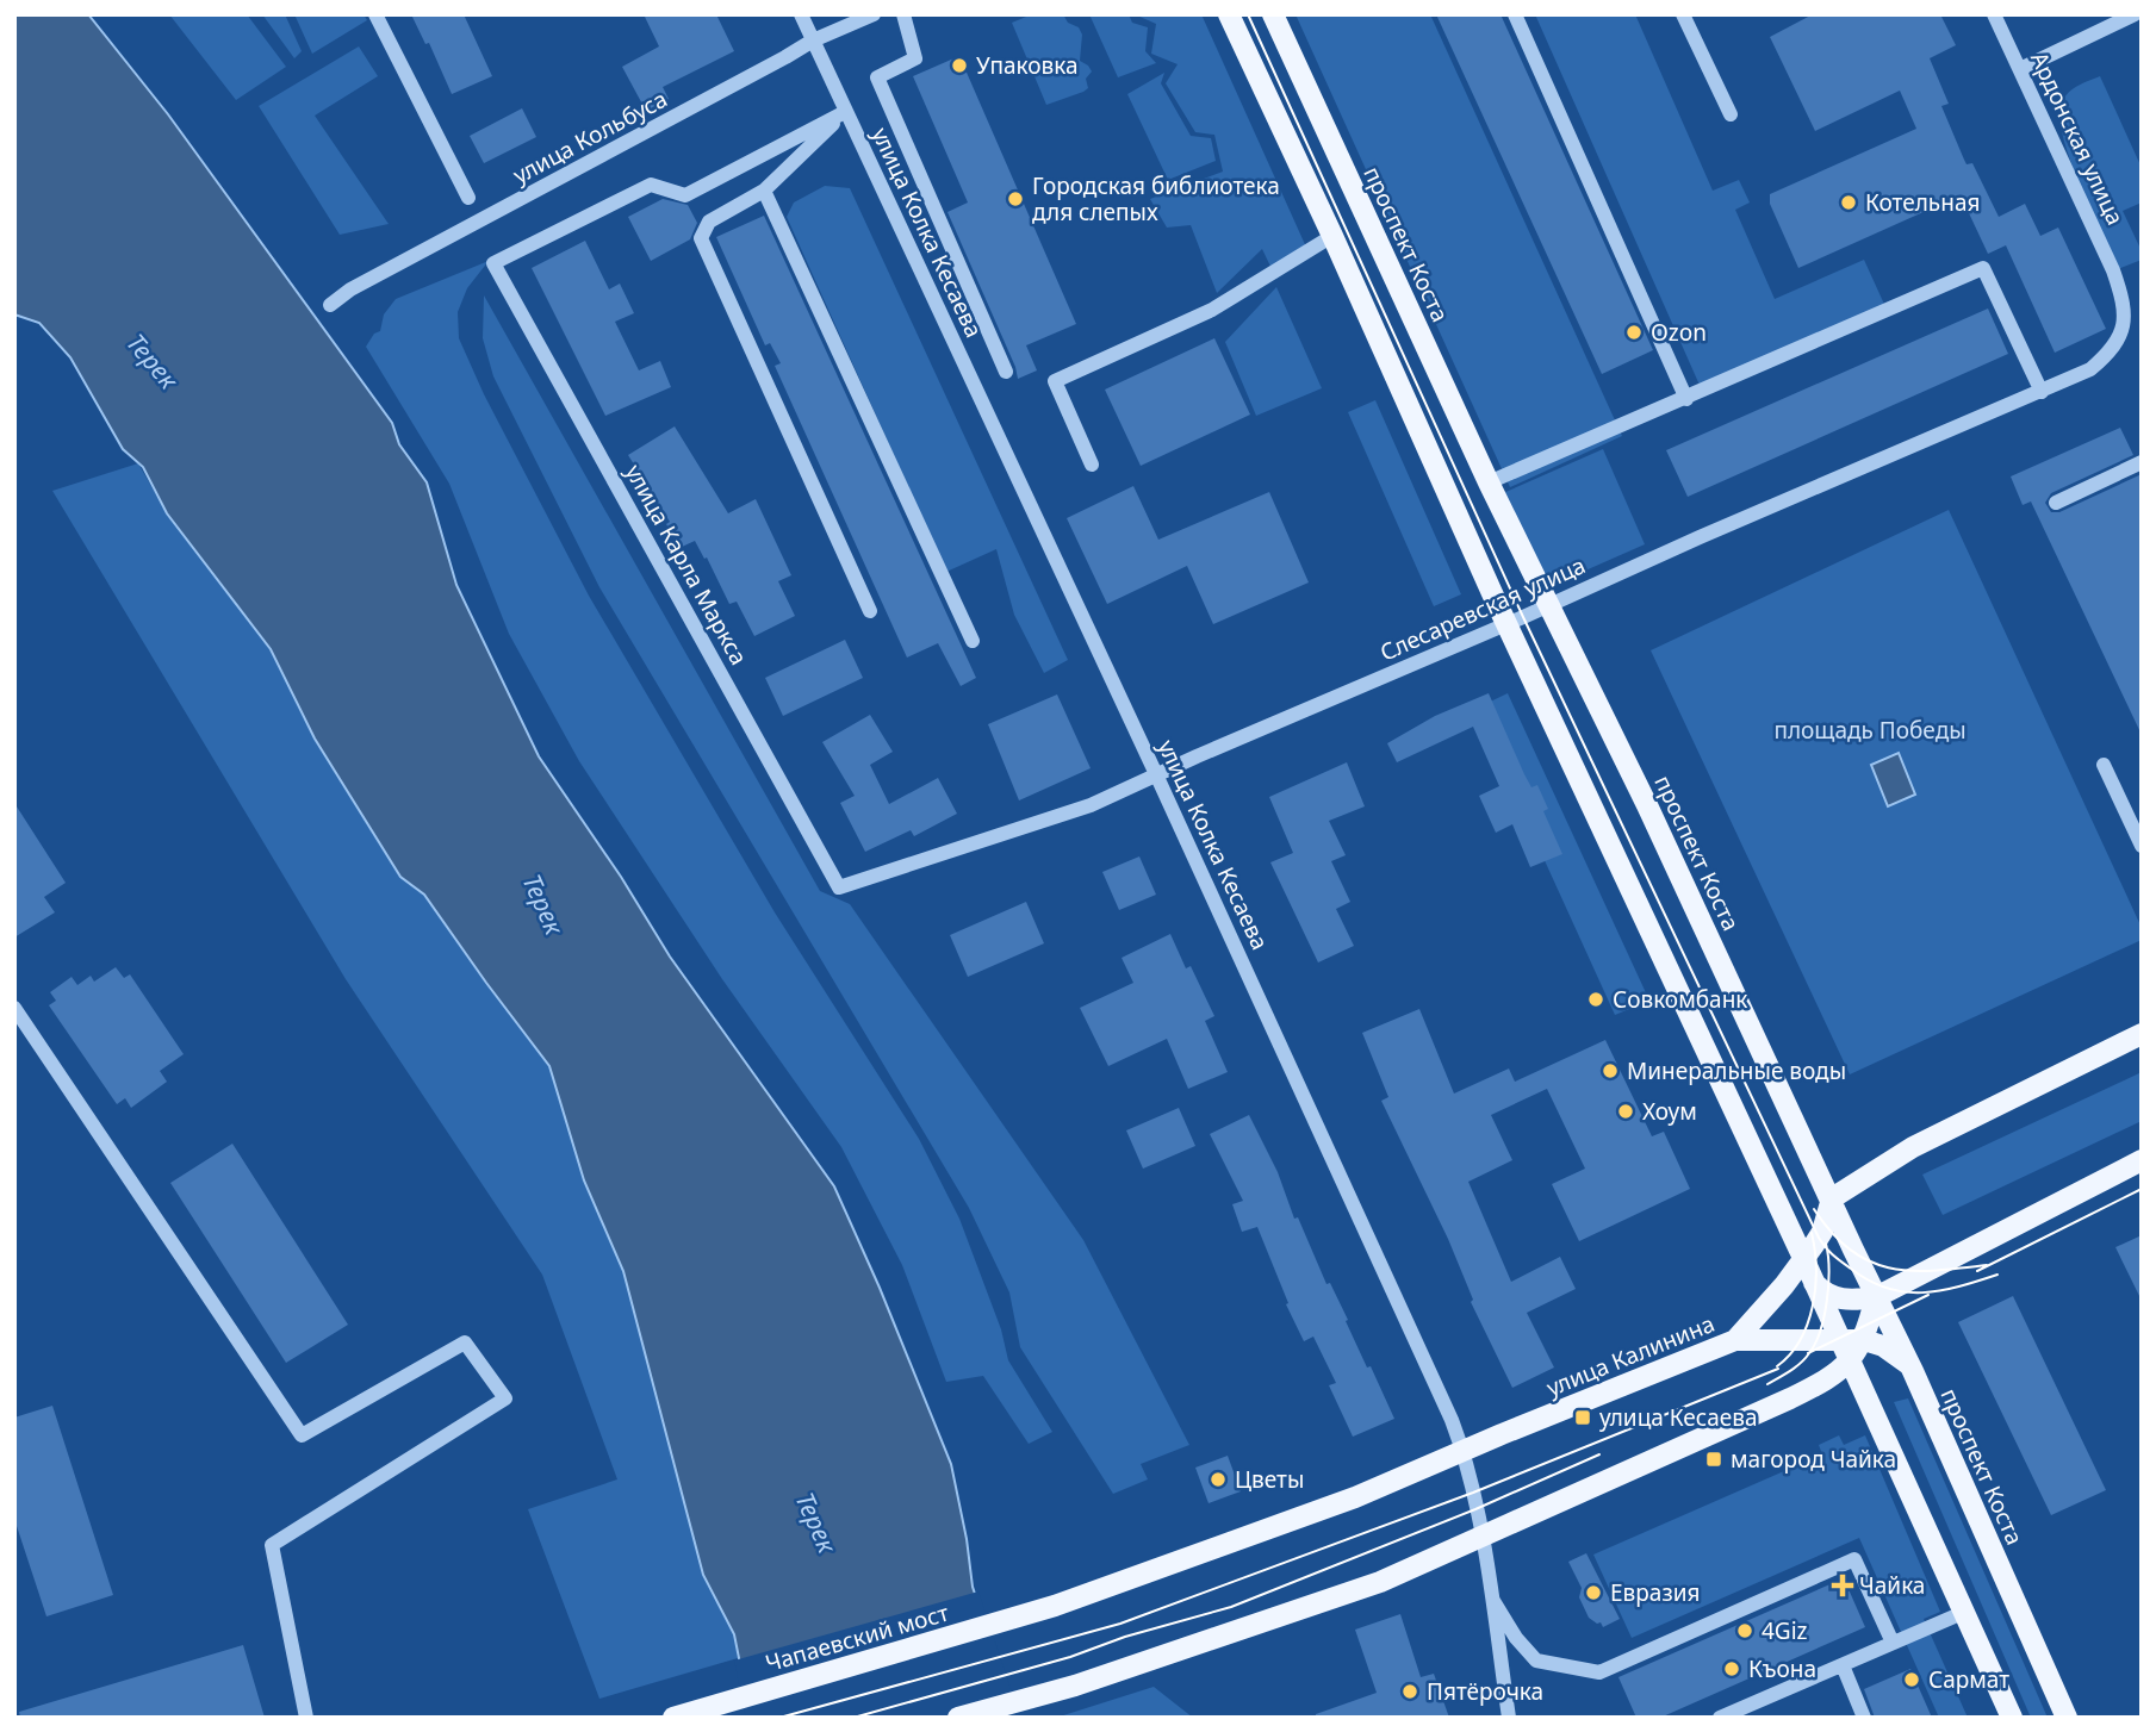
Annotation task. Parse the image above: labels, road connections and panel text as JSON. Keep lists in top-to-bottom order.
{
  "streets": {
    "main road": ["проспект Коста", "улица Калинина", "Чапаевский мост"],
    "street": [
      "улица Кольбуса",
      "Ардонская улица",
      "улица Колка Кесаева",
      "улица Карла Маркса",
      "Слесаревская улица"
    ]
  },
  "crossings": [
    ["улица Кольбуса", "улица Колка Кесаева"],
    ["Ардонская улица", "Слесаревская улица"],
    ["улица Колка Кесаева", "улица Карла Маркса"],
    ["улица Колка Кесаева", "Слесаревская улица"],
    ["улица Колка Кесаева", "улица Калинина"],
    ["проспект Коста", "Слесаревская улица"],
    ["проспект Коста", "улица Калинина"],
    ["улица Карла Маркса", "Слесаревская улица"],
    ["улица Калинина", "Чапаевский мост"]
  ],
  "water": ["Терек"],
  "parks": ["площадь Победы"],
  "places": {
    "other": [
      "Упаковка",
      "Городская библиотека для слепых",
      "Котельная",
      "Ozon",
      "Совкомбанк",
      "Минеральные воды",
      "Хоум",
      "Цветы",
      "Евразия",
      "4Giz",
      "Къона",
      "Сармат",
      "Пятёрочка"
    ],
    "transit": ["улица Кесаева", "магород Чайка"],
    "health": ["Чайка"]
  }
}
